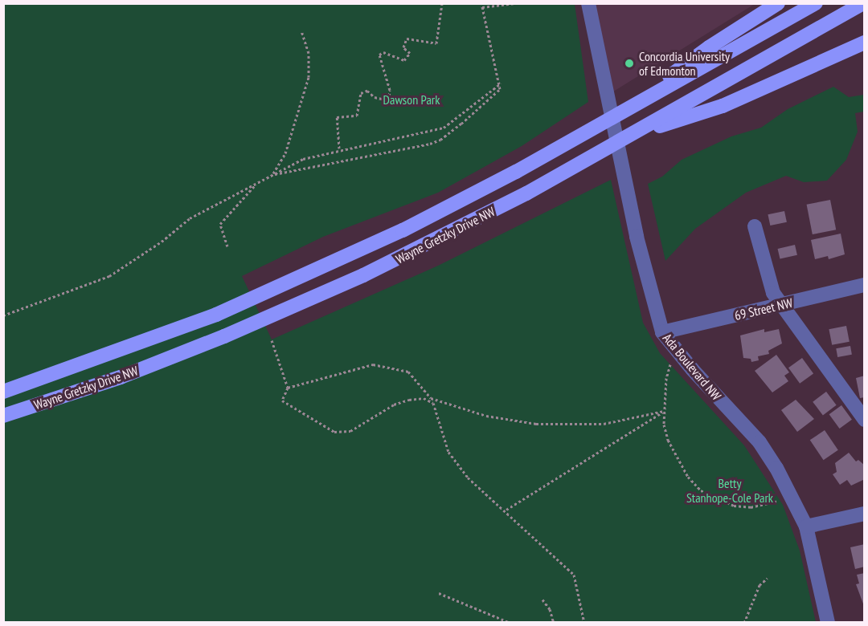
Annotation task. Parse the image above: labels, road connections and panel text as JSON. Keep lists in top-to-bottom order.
{
  "streets": {
    "main road": ["Wayne Gretzky Drive NW"],
    "street": ["69 Street NW", "Ada Boulevard NW"]
  },
  "crossings": [
    ["69 Street NW", "Ada Boulevard NW"]
  ],
  "parks": ["Dawson Park", "Betty Stanhope-Cole Park"],
  "places": ["Concordia University of Edmonton"]
}
